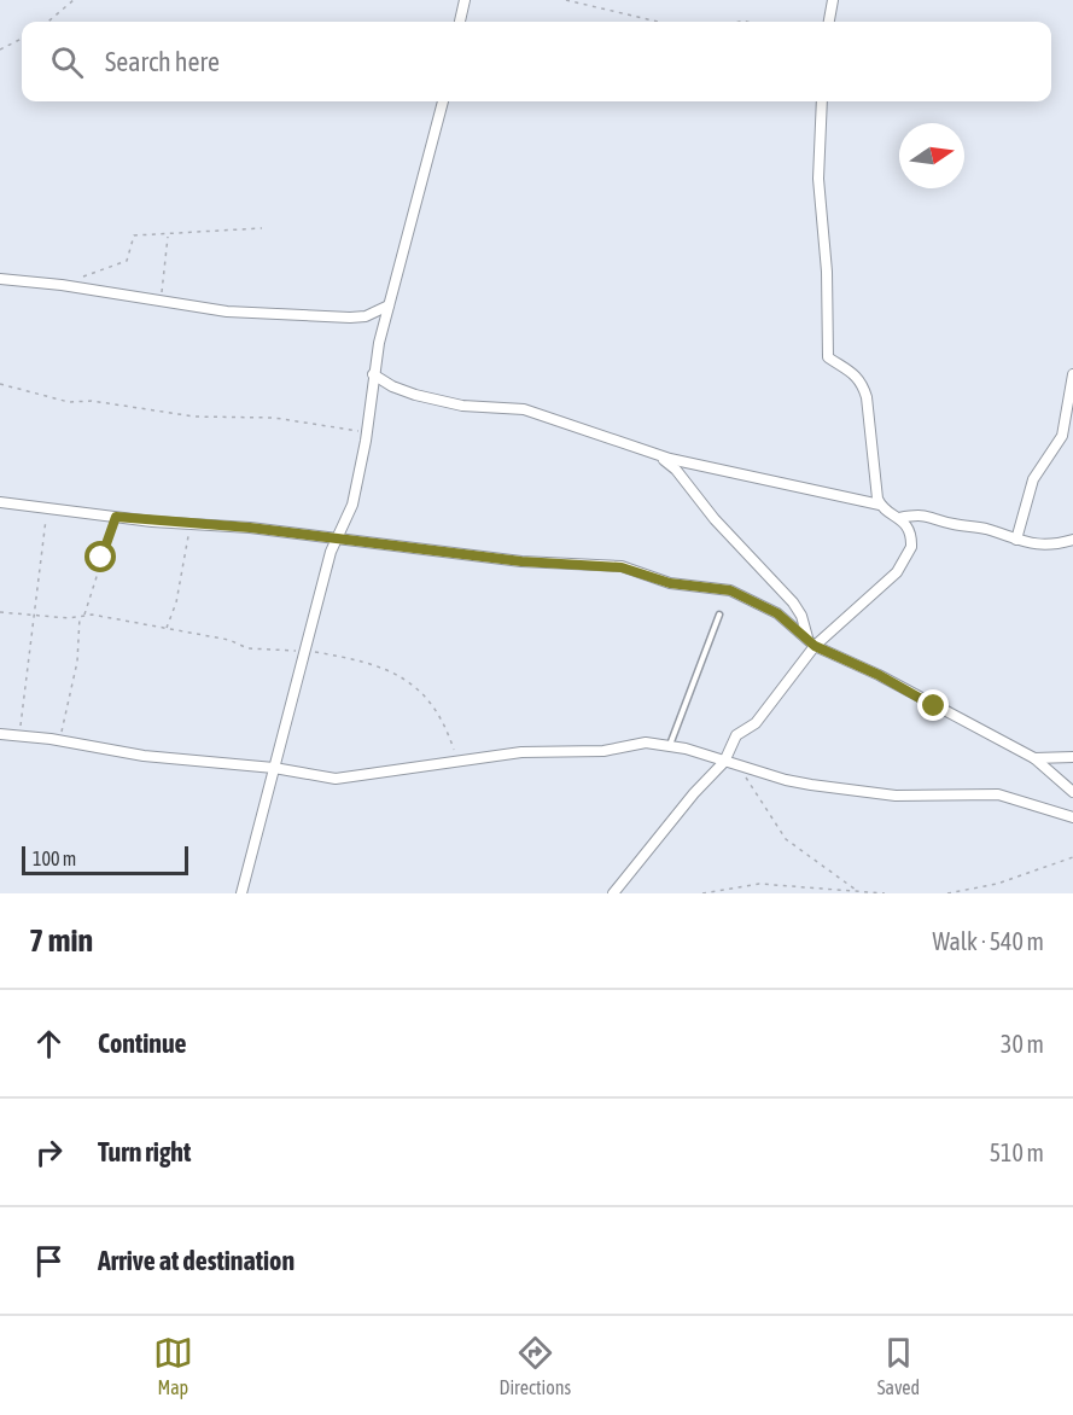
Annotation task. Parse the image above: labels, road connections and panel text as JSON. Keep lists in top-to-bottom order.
{
  "scale_bar": "100 m",
  "north": "right",
  "page": {
    "search": "Search here",
    "scale": "100 m",
    "heading": ["7 min", "Walk · 540 m"],
    "list": [
      ["Continue", "30 m"],
      ["Turn right", "510 m"],
      "Arrive at destination"
    ],
    "nav": ["Map", "Directions", "Saved"]
  }
}
